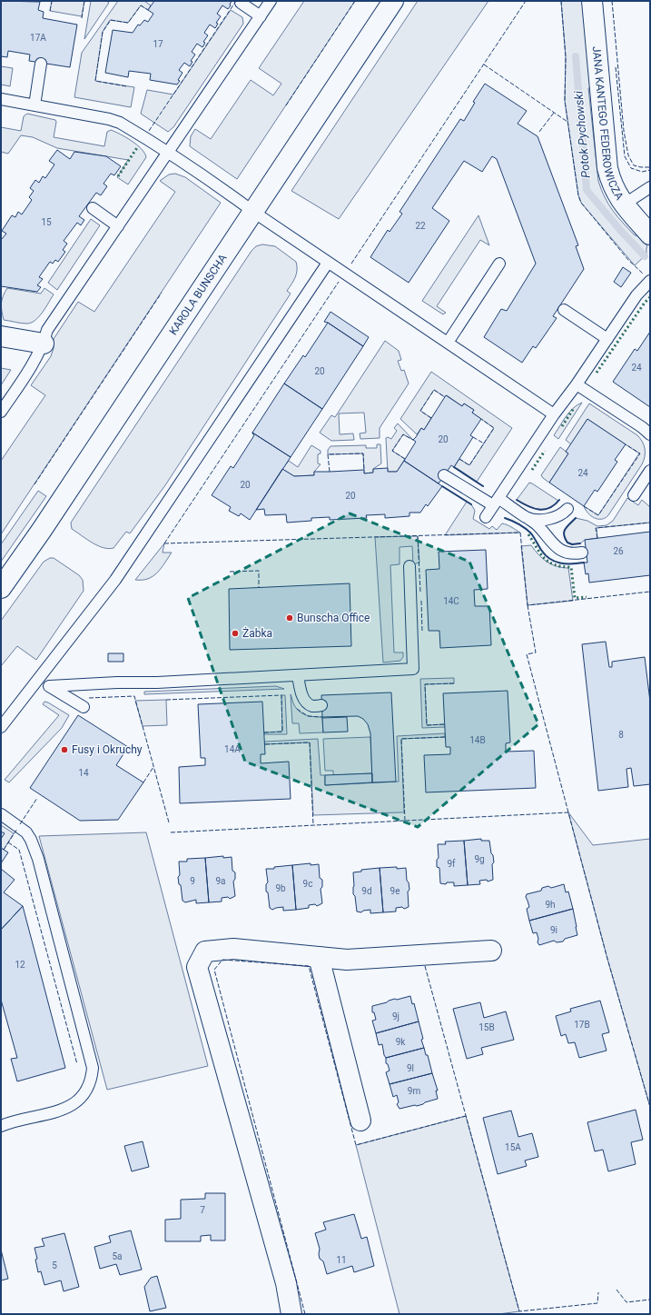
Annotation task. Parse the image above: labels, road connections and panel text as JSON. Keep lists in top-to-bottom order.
{
  "streets": {
    "street": ["JANA KANTEGO FEDEROWICZA", "KAROLA BUNSCHA"]
  },
  "water": ["Potok Pychowski"],
  "places": ["Bunscha Office", "Żabka", "Fusy i Okruchy"],
  "house_numbers": [
    "17A",
    "17",
    "15",
    "22",
    "24",
    "20",
    "20",
    "24",
    "20",
    "20",
    "26",
    "14C",
    "8",
    "14B",
    "14A",
    "14",
    "9g",
    "9f",
    "9",
    "9a",
    "9c",
    "9b",
    "9d",
    "9e",
    "9h",
    "9i",
    "12",
    "9j",
    "17B",
    "15B",
    "9k",
    "9l",
    "9m",
    "15A",
    "7",
    "5a",
    "11",
    "5"
  ]
}
